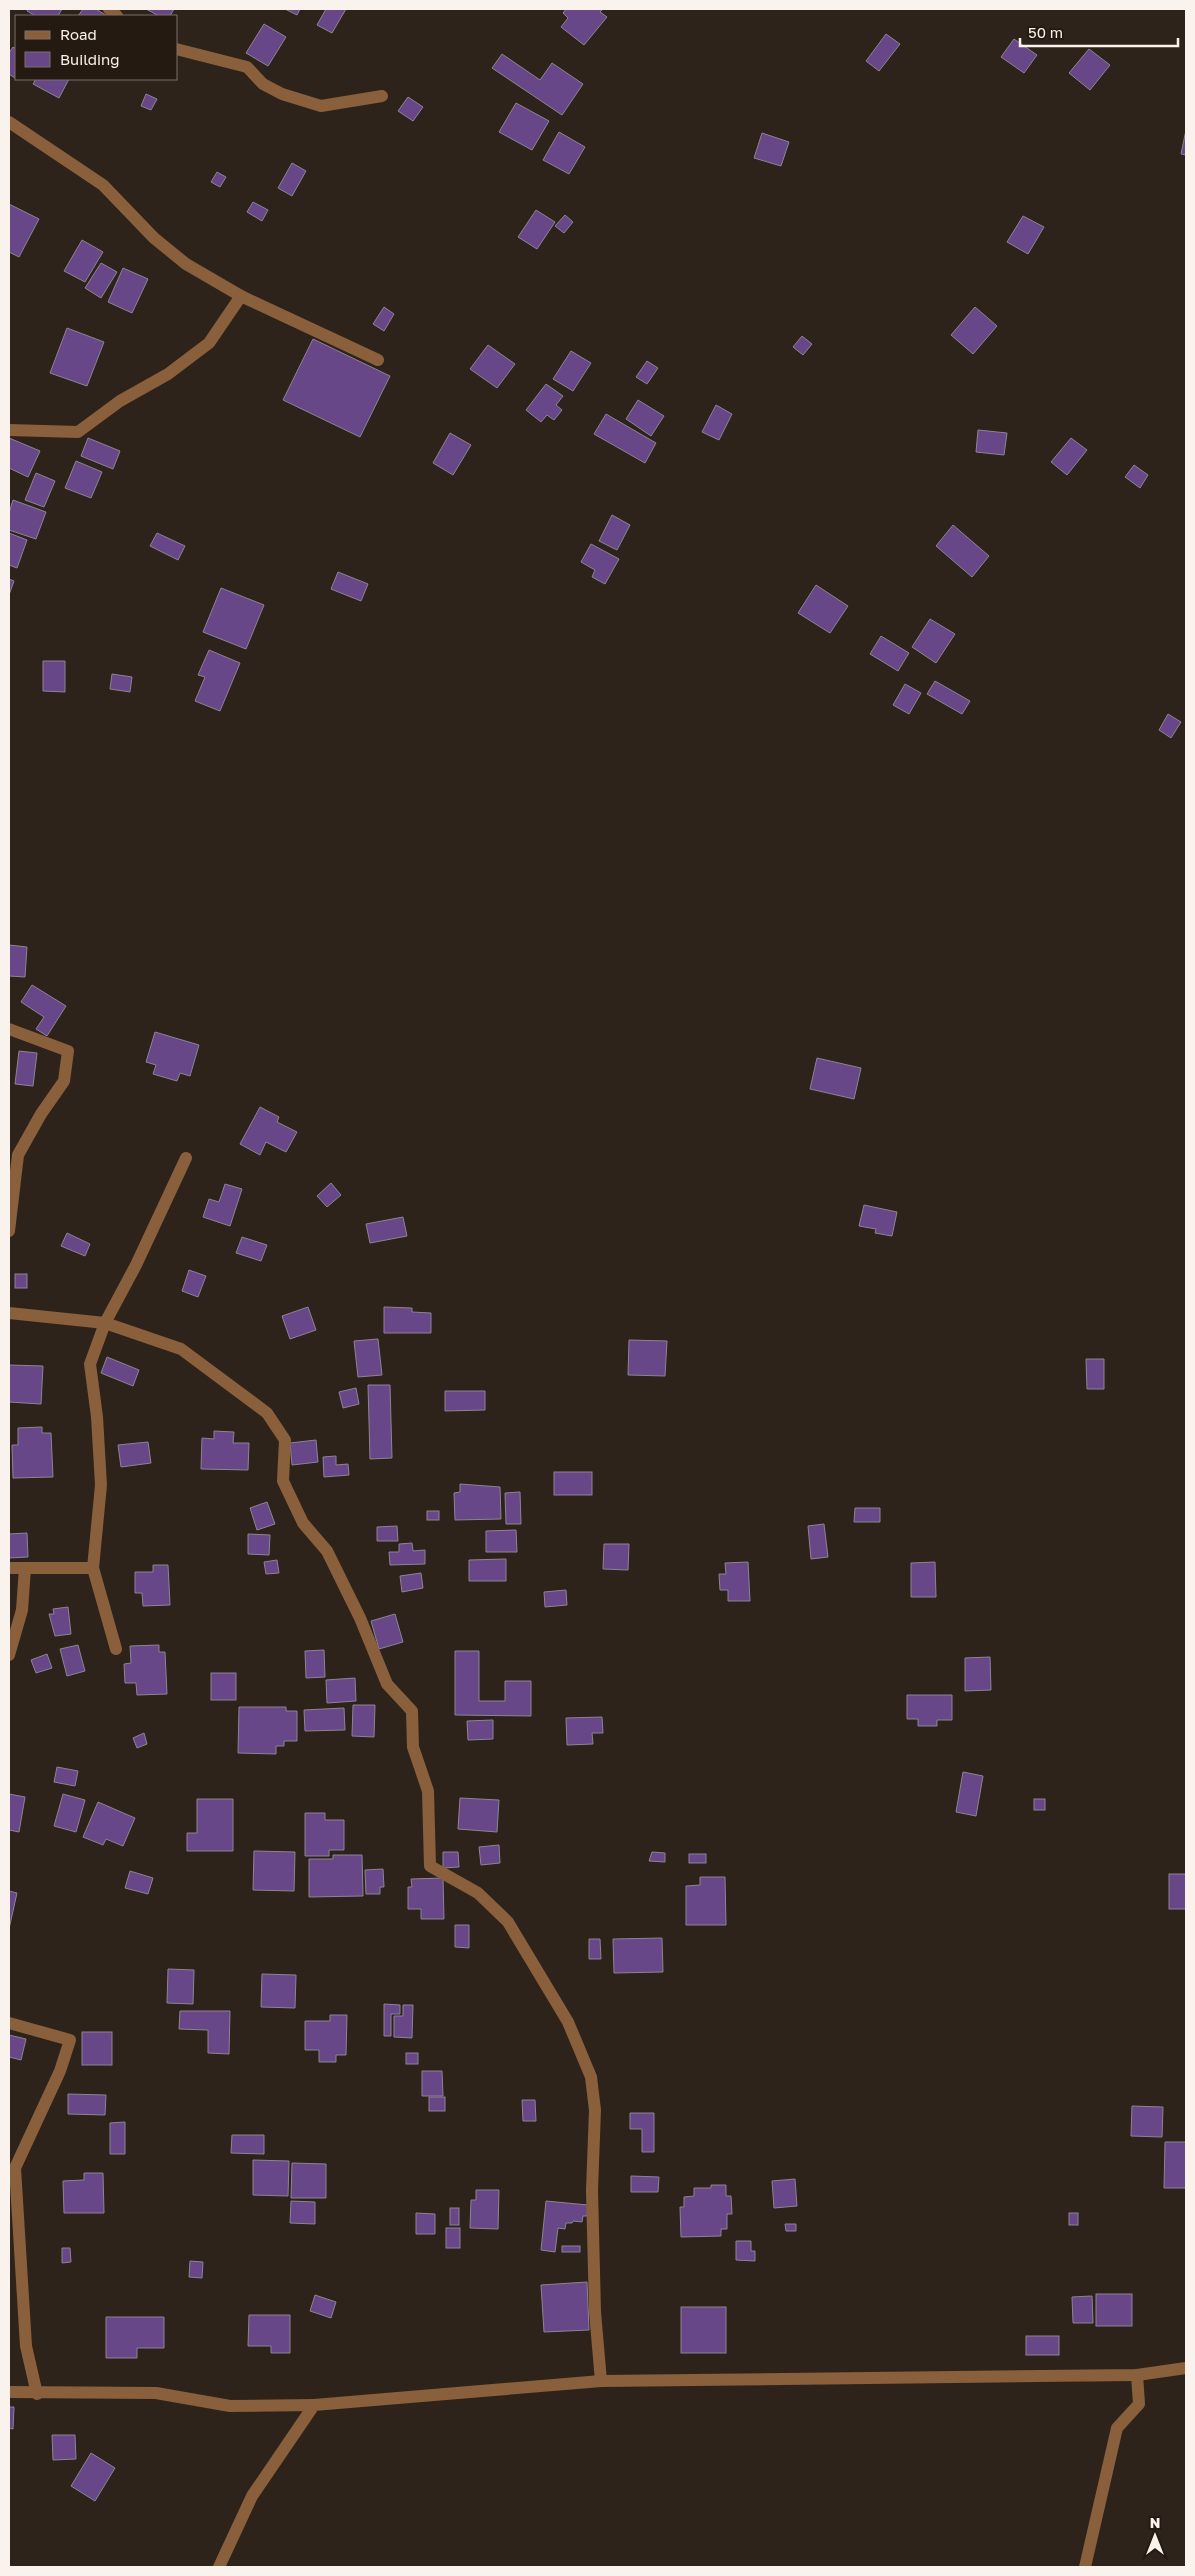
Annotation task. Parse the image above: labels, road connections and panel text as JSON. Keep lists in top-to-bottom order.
{
  "legend": ["Road", "Building"],
  "scale_bar": "50 m",
  "north": "top"
}
